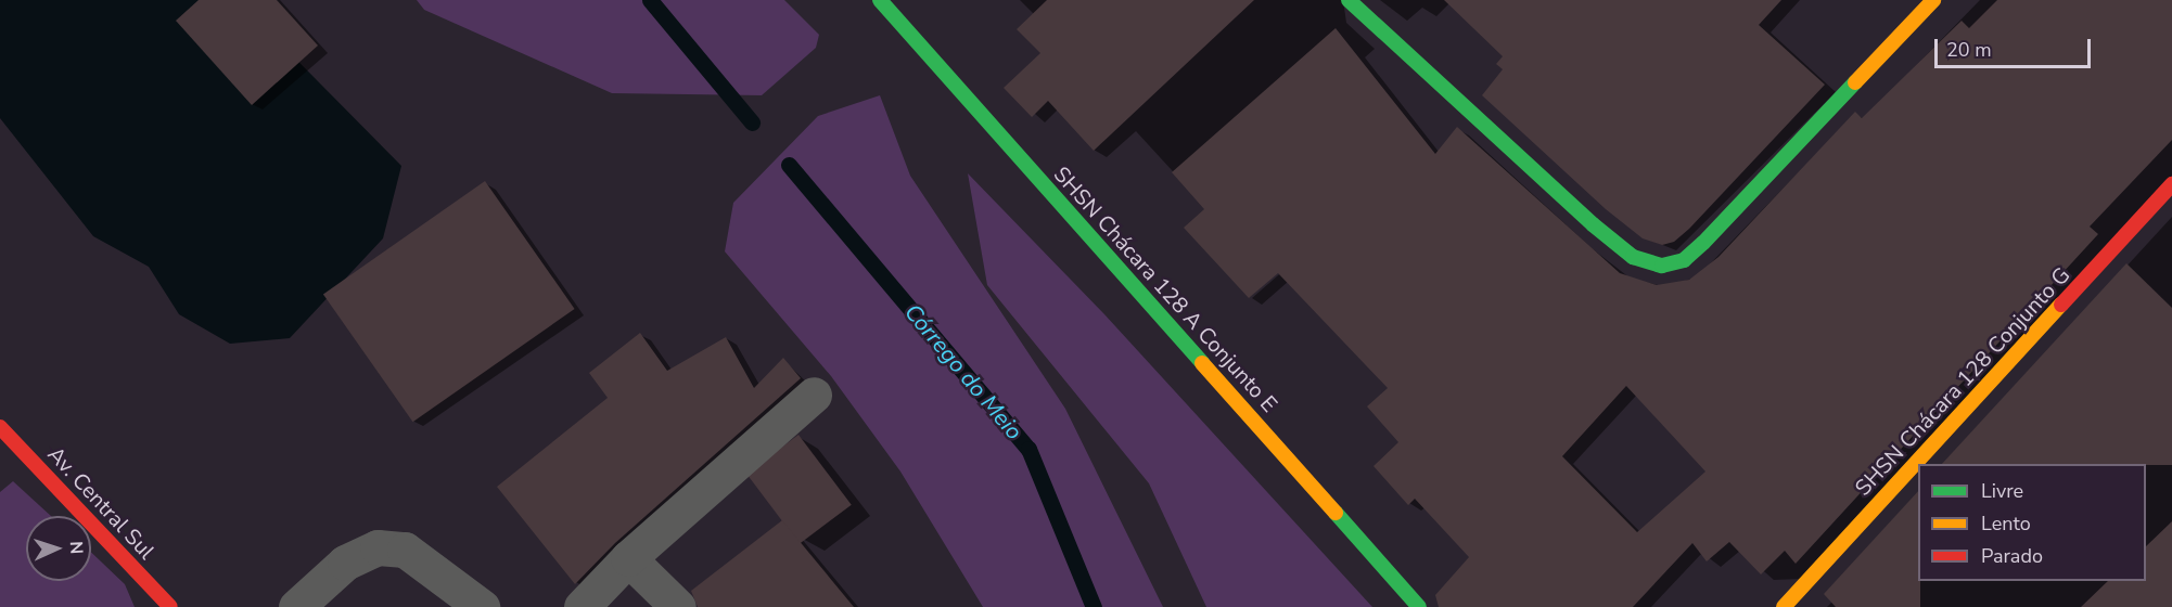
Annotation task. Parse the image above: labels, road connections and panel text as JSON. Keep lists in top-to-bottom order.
{
  "streets": {
    "street": ["SHSN Chácara 128 A Conjunto E", "SHSN Chácara 128 Conjunto G", "Av. Central Sul"]
  },
  "water": ["Córrego do Meio"],
  "legend": ["Livre", "Lento", "Parado"],
  "scale_bar": "20 m",
  "north": "right"
}
